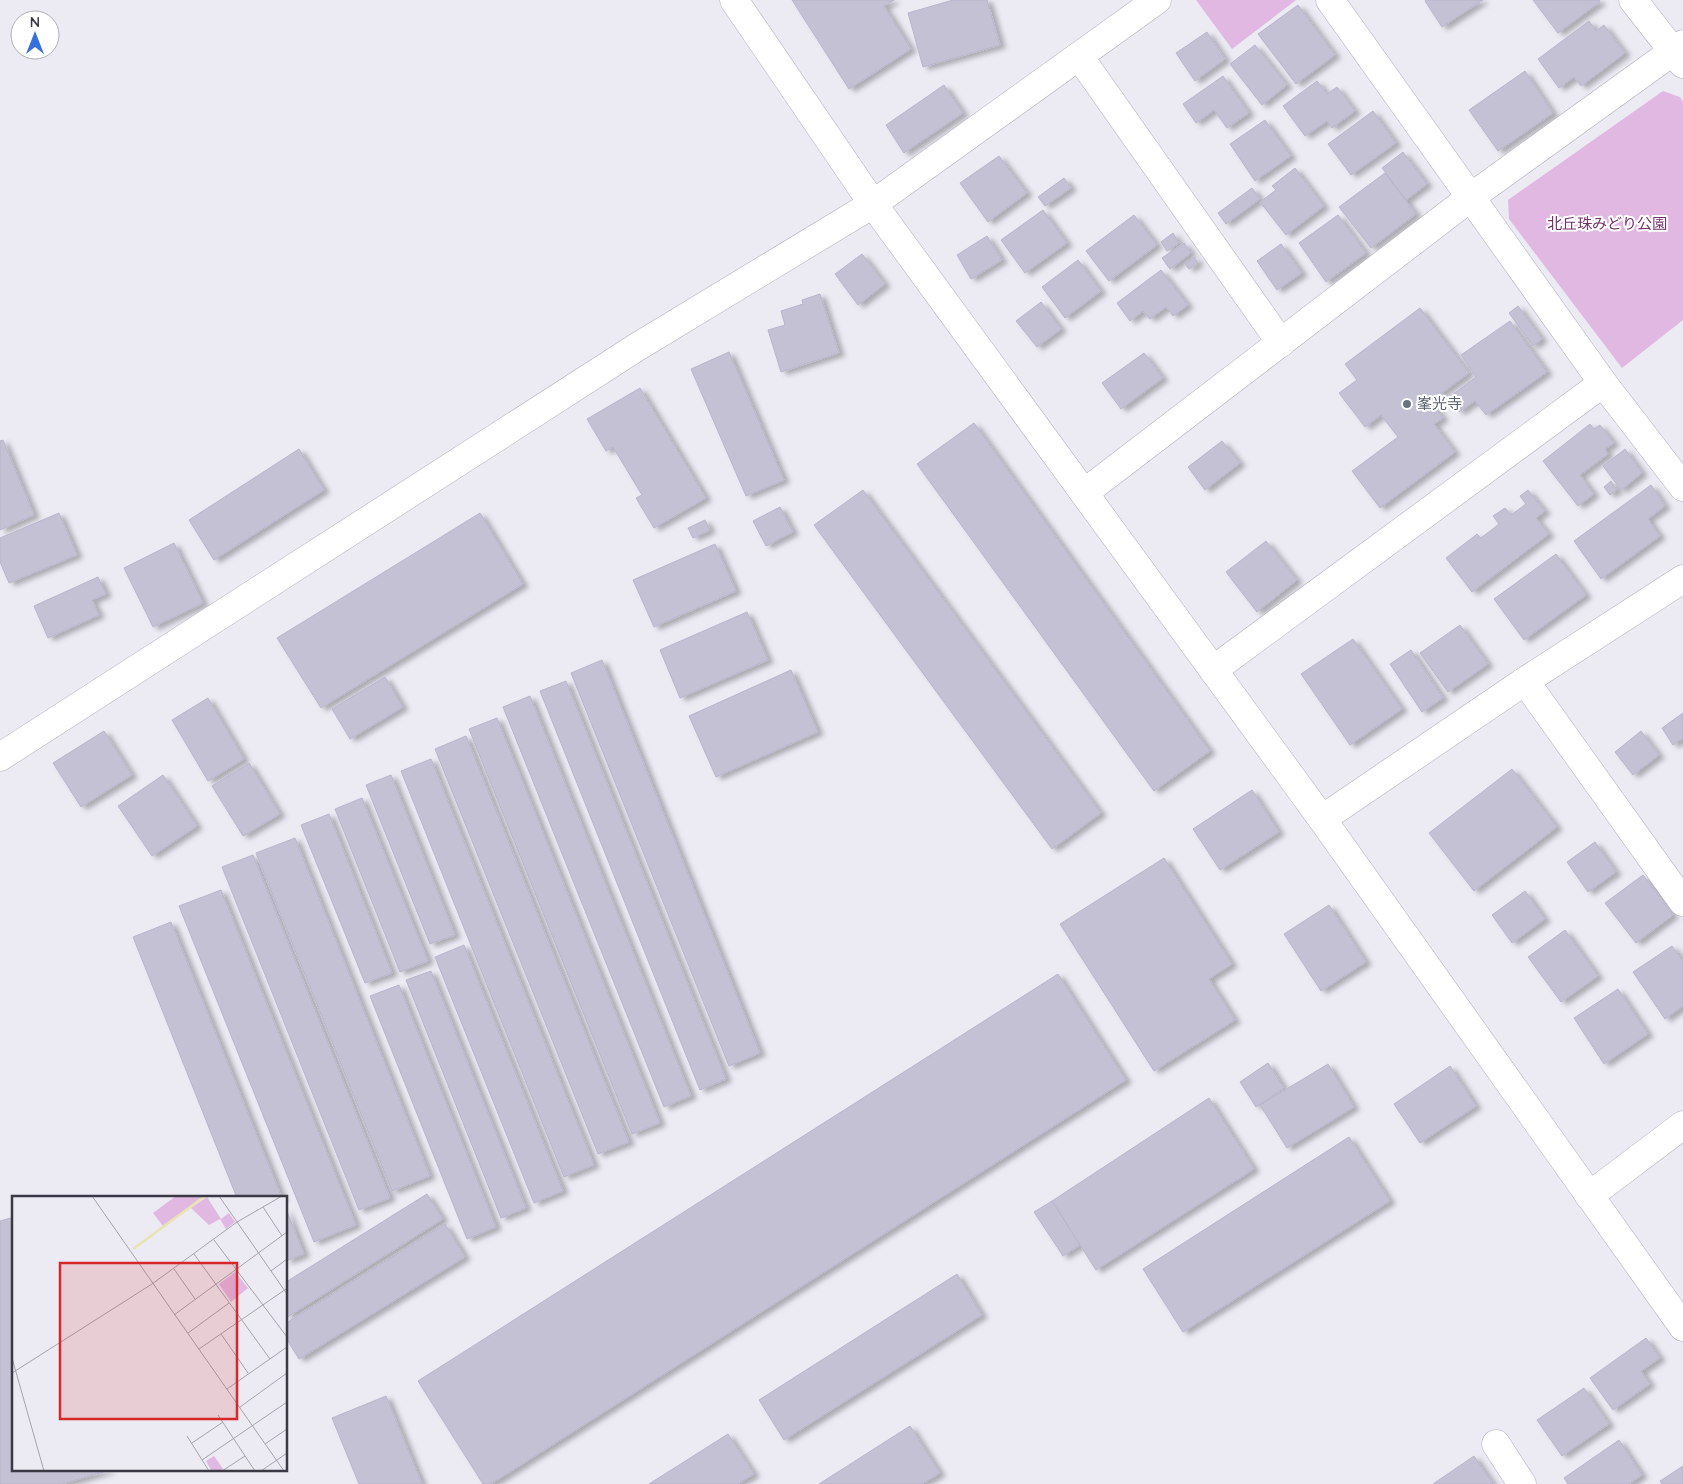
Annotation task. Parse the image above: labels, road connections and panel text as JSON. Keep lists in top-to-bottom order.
{
  "parks": ["北丘珠みどり公園"],
  "places": ["峯光寺"],
  "north": "top"
}
